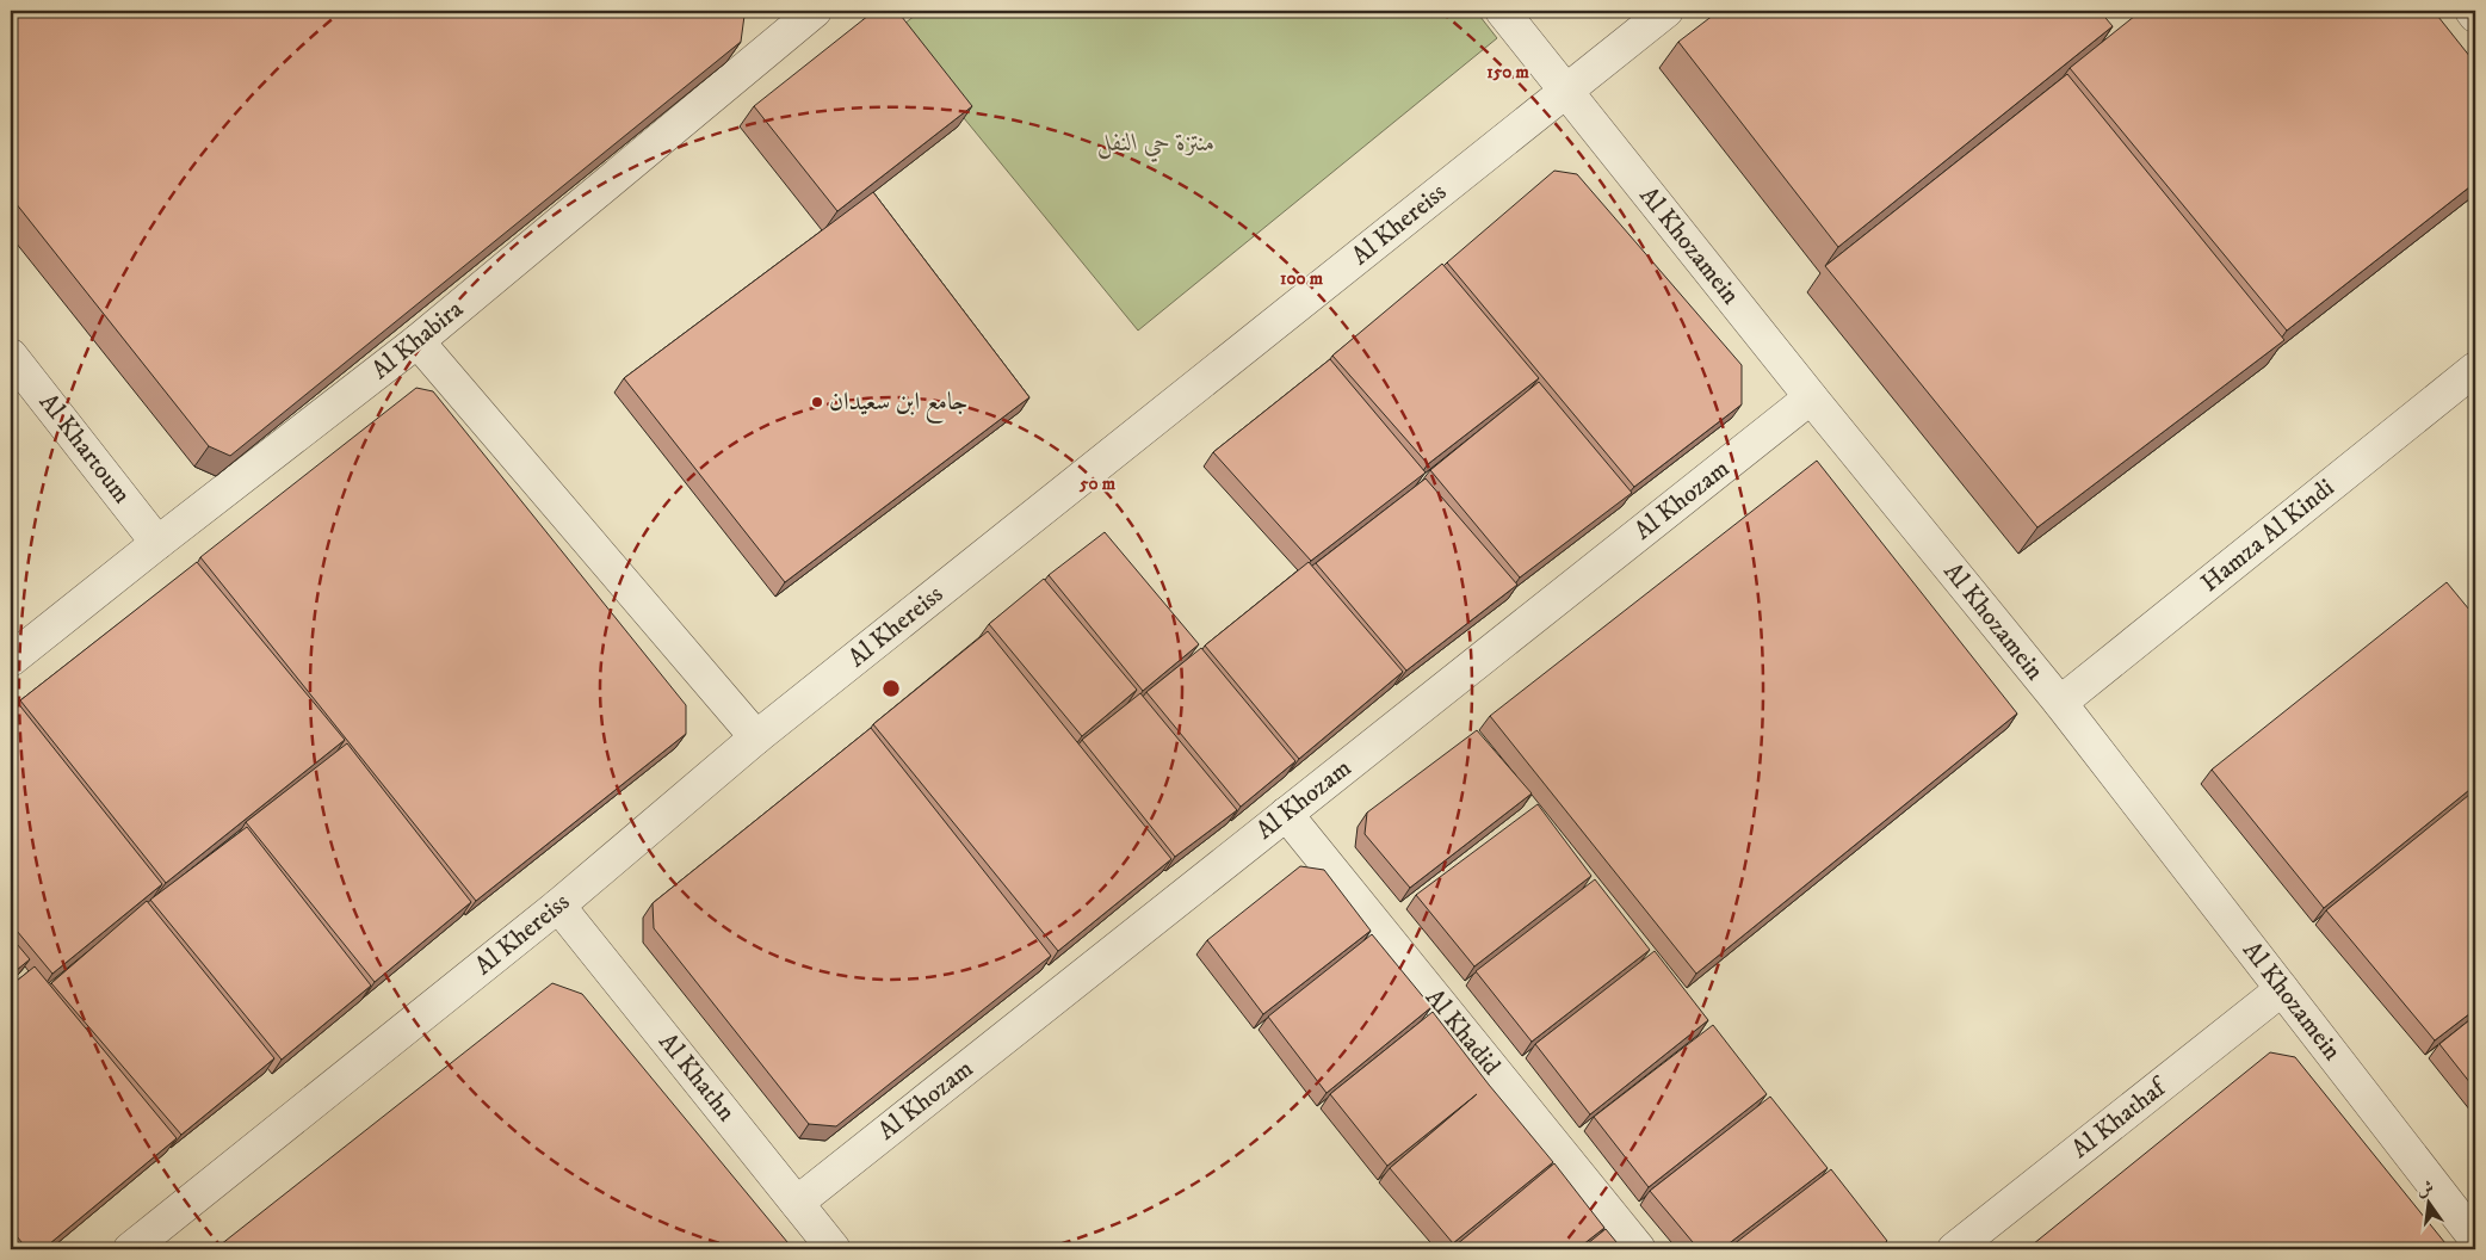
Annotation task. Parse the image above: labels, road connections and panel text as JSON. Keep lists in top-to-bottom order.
{
  "streets": {
    "street": [
      "Al Khereiss",
      "Al Khozamein",
      "Al Khabira",
      "Al Khartoum",
      "Al Khozam",
      "Hamza Al Kindi",
      "Al Khadid",
      "Al Khathn",
      "Al Khathaf"
    ]
  },
  "crossings": [
    ["Al Khereiss", "Al Khozamein"],
    ["Al Khereiss", "Al Khathn"],
    ["Al Khozamein", "Al Khozam"],
    ["Al Khozamein", "Hamza Al Kindi"],
    ["Al Khozamein", "Al Khathaf"],
    ["Al Khabira", "Al Khartoum"],
    ["Al Khozam", "Al Khadid"],
    ["Al Khozam", "Al Khathn"]
  ],
  "parks": ["منتزة حي النفل"],
  "places": ["جامع ابن سعيدان"],
  "north": "top",
  "rings": ["150 m", "100 m", "50 m"]
}
